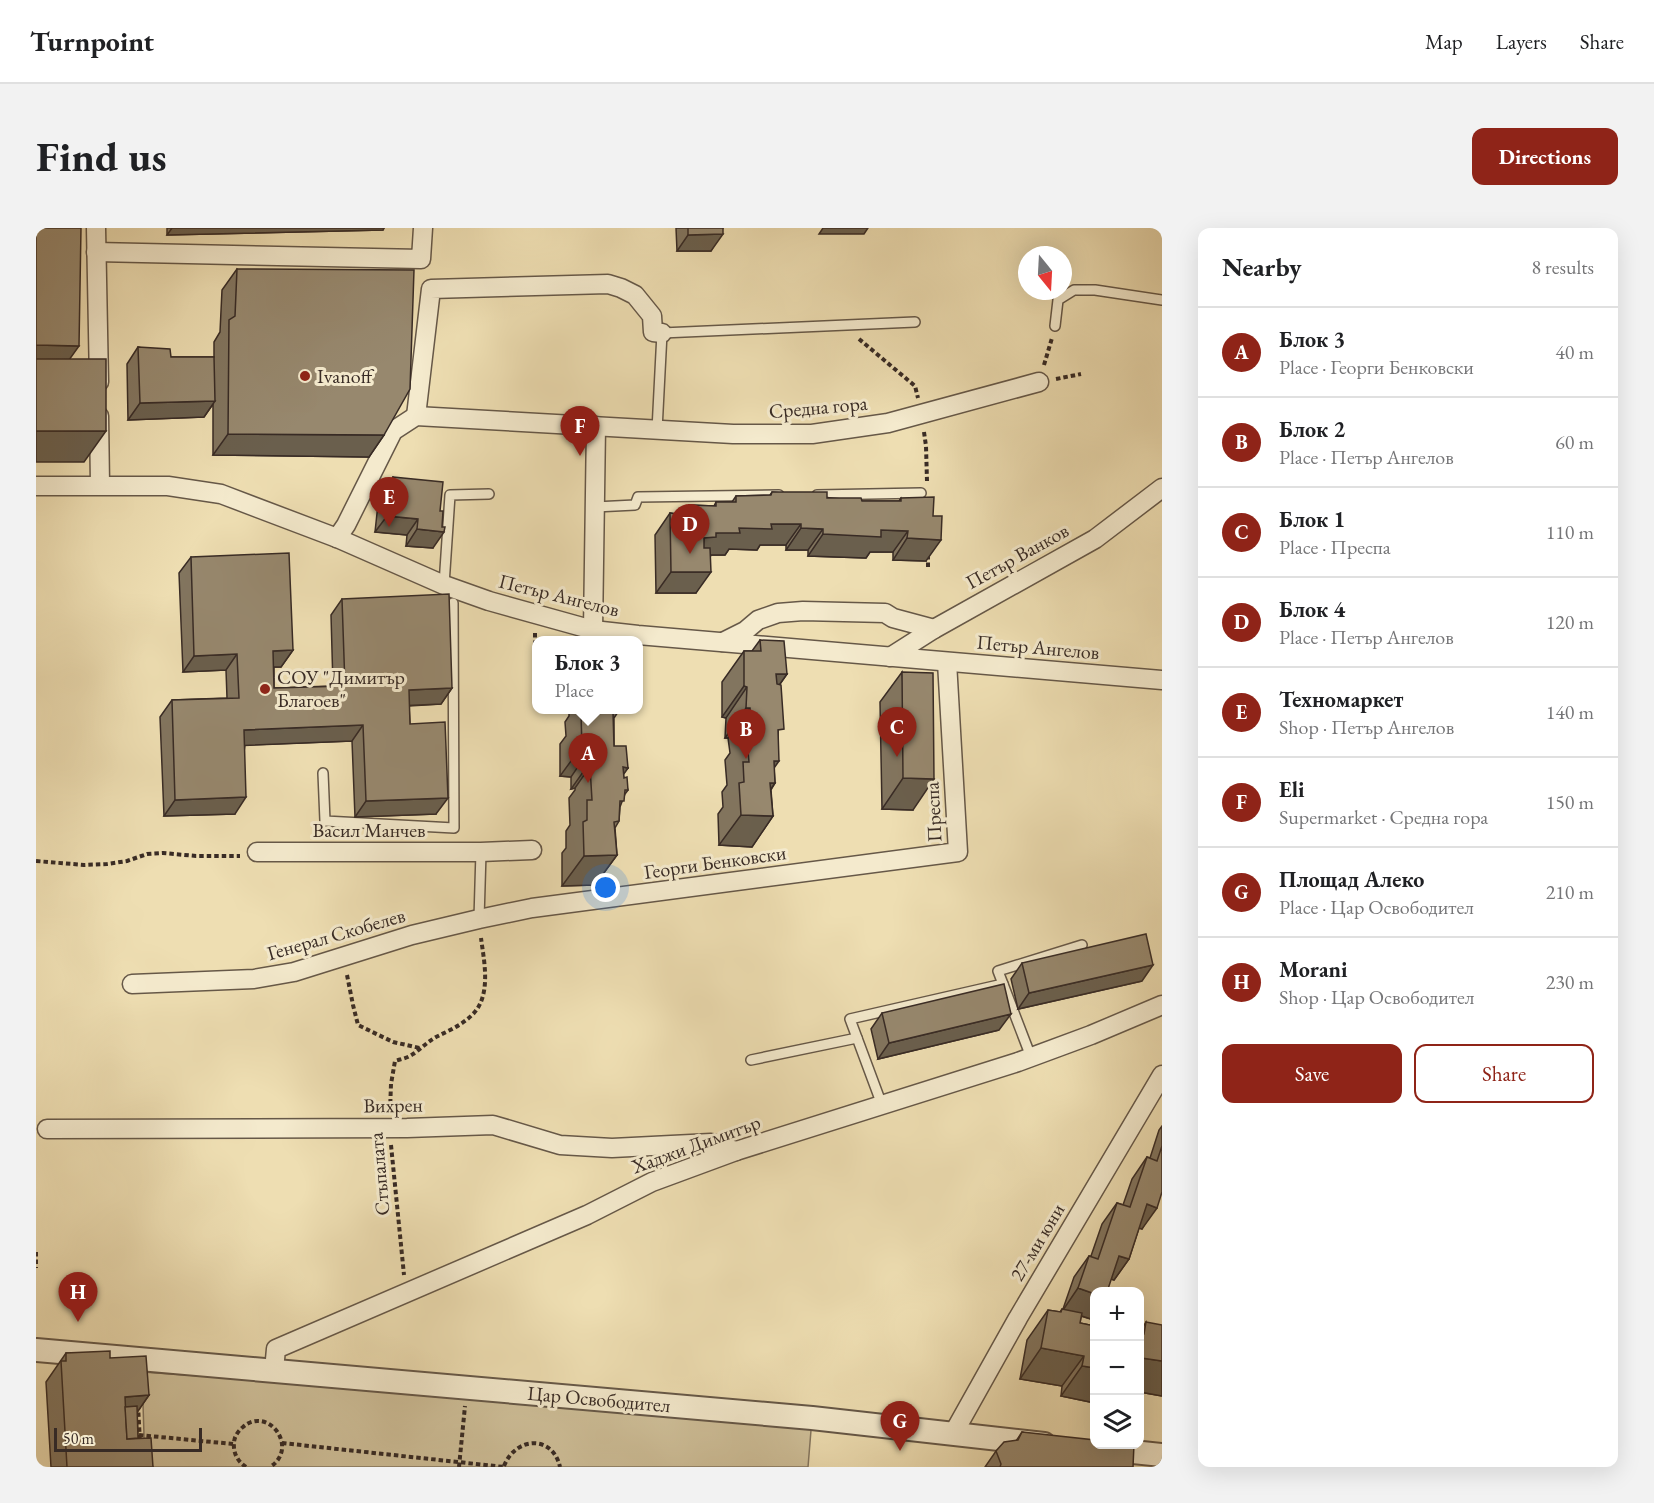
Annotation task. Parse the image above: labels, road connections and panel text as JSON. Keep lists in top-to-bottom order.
{
  "streets": {
    "street": [
      "Средна гора",
      "Петър Ванков",
      "Петър Ангелов",
      "Преспа",
      "Васил Манчев",
      "Георги Бенковски",
      "Генерал Скобелев",
      "Вихрен",
      "Хаджи Димитър",
      "27-ми юни",
      "Цар Освободител"
    ],
    "path": ["Стъпалата"]
  },
  "crossings": [
    ["Петър Ванков", "Петър Ангелов"],
    ["Петър Ангелов", "Преспа"],
    ["Преспа", "Георги Бенковски"],
    ["Георги Бенковски", "Генерал Скобелев"],
    ["Георги Бенковски", "Стъпалата"],
    ["Генерал Скобелев", "Стъпалата"],
    ["Вихрен", "Хаджи Димитър"],
    ["Вихрен", "Стъпалата"],
    ["Хаджи Димитър", "Стъпалата"],
    ["Хаджи Димитър", "Цар Освободител"],
    ["27-ми юни", "Цар Освободител"]
  ],
  "places": ["Ivanoff", "СОУ \"Димитър Благоев\""],
  "scale_bar": "50 m",
  "north": "bottom",
  "page": {
    "header": "Turnpoint",
    "nav": ["Map", "Layers", "Share"],
    "buttons": [
      "Directions",
      ["Save", "Share"]
    ],
    "title": "Find us",
    "heading": ["Nearby", "8 results"],
    "list": [
      {
        "mark": "A",
        "name": "Блок 3",
        "note": "Place · Георги Бенковски",
        "value": "40 m"
      },
      {
        "mark": "B",
        "name": "Блок 2",
        "note": "Place · Петър Ангелов",
        "value": "60 m"
      },
      {
        "mark": "C",
        "name": "Блок 1",
        "note": "Place · Преспа",
        "value": "110 m"
      },
      {
        "mark": "D",
        "name": "Блок 4",
        "note": "Place · Петър Ангелов",
        "value": "120 m"
      },
      {
        "mark": "E",
        "name": "Техномаркет",
        "note": "Shop · Петър Ангелов",
        "value": "140 m"
      },
      {
        "mark": "F",
        "name": "Eli",
        "note": "Supermarket · Средна гора",
        "value": "150 m"
      },
      {
        "mark": "G",
        "name": "Площад Алеко",
        "note": "Place · Цар Освободител",
        "value": "210 m"
      },
      {
        "mark": "H",
        "name": "Morani",
        "note": "Shop · Цар Освободител",
        "value": "230 m"
      }
    ],
    "pins": [
      "F",
      "E",
      "D",
      "C",
      "B",
      "A",
      "H",
      "G"
    ],
    "popup": ["Блок 3", "Place"],
    "map_buttons": ["+", "−"],
    "scale": "50 m"
  }
}
